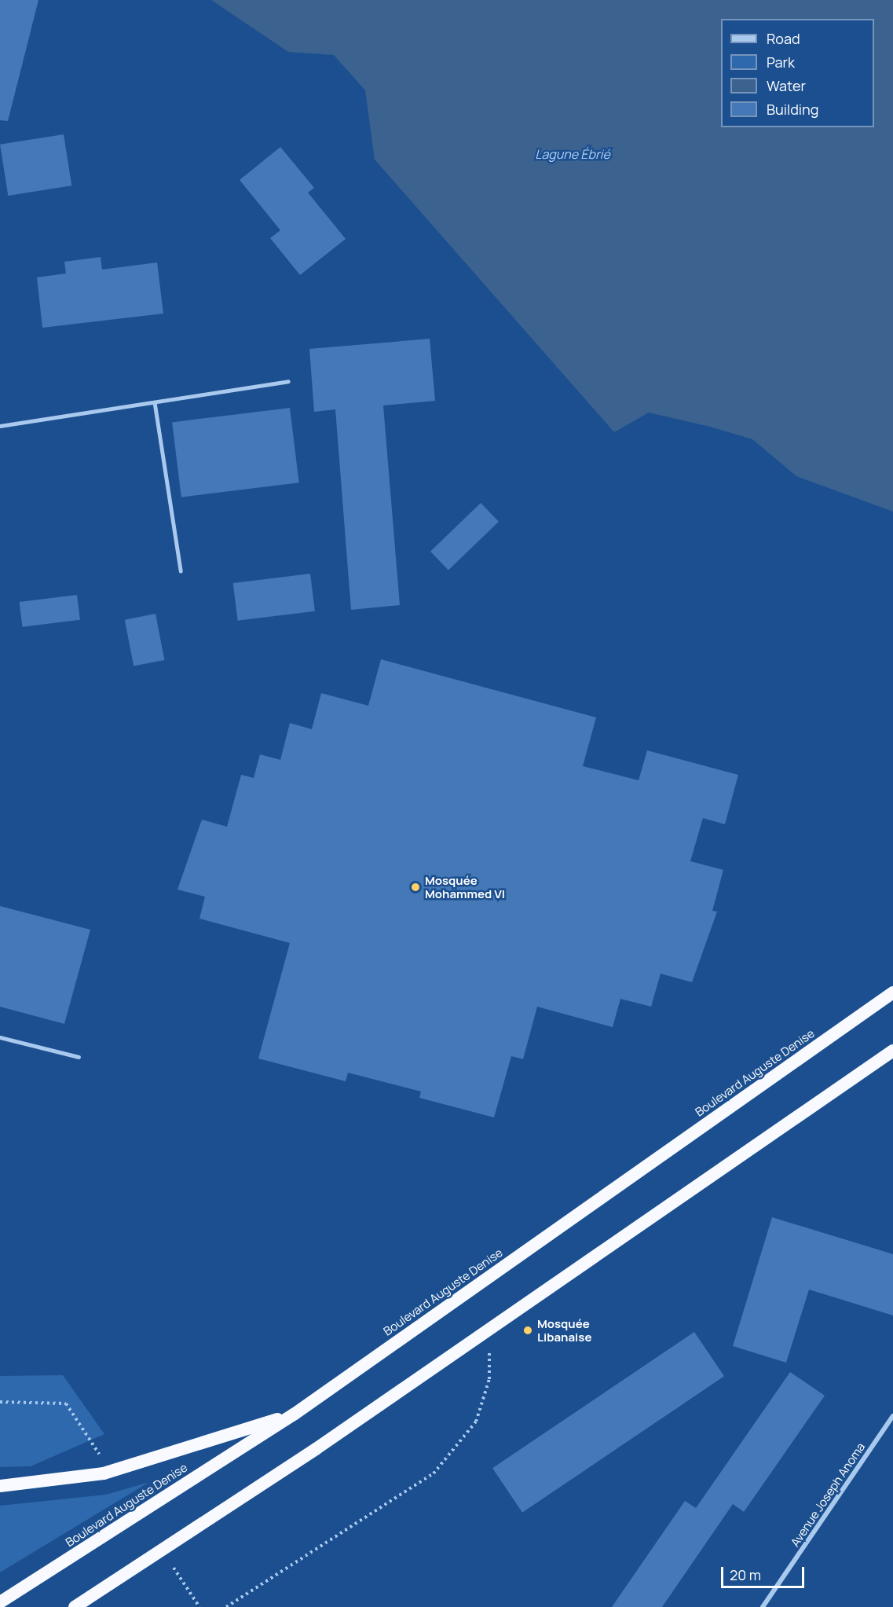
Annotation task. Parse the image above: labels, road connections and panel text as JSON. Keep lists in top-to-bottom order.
{
  "streets": {
    "highway": ["Boulevard Auguste Denise"],
    "street": ["Avenue Joseph Anoma"]
  },
  "water": ["Lagune Ébrié"],
  "places": ["Mosquée Mohammed VI", "Mosquée Libanaise"],
  "legend": [
    "Road",
    "Park",
    "Water",
    "Building"
  ],
  "scale_bar": "20 m"
}
